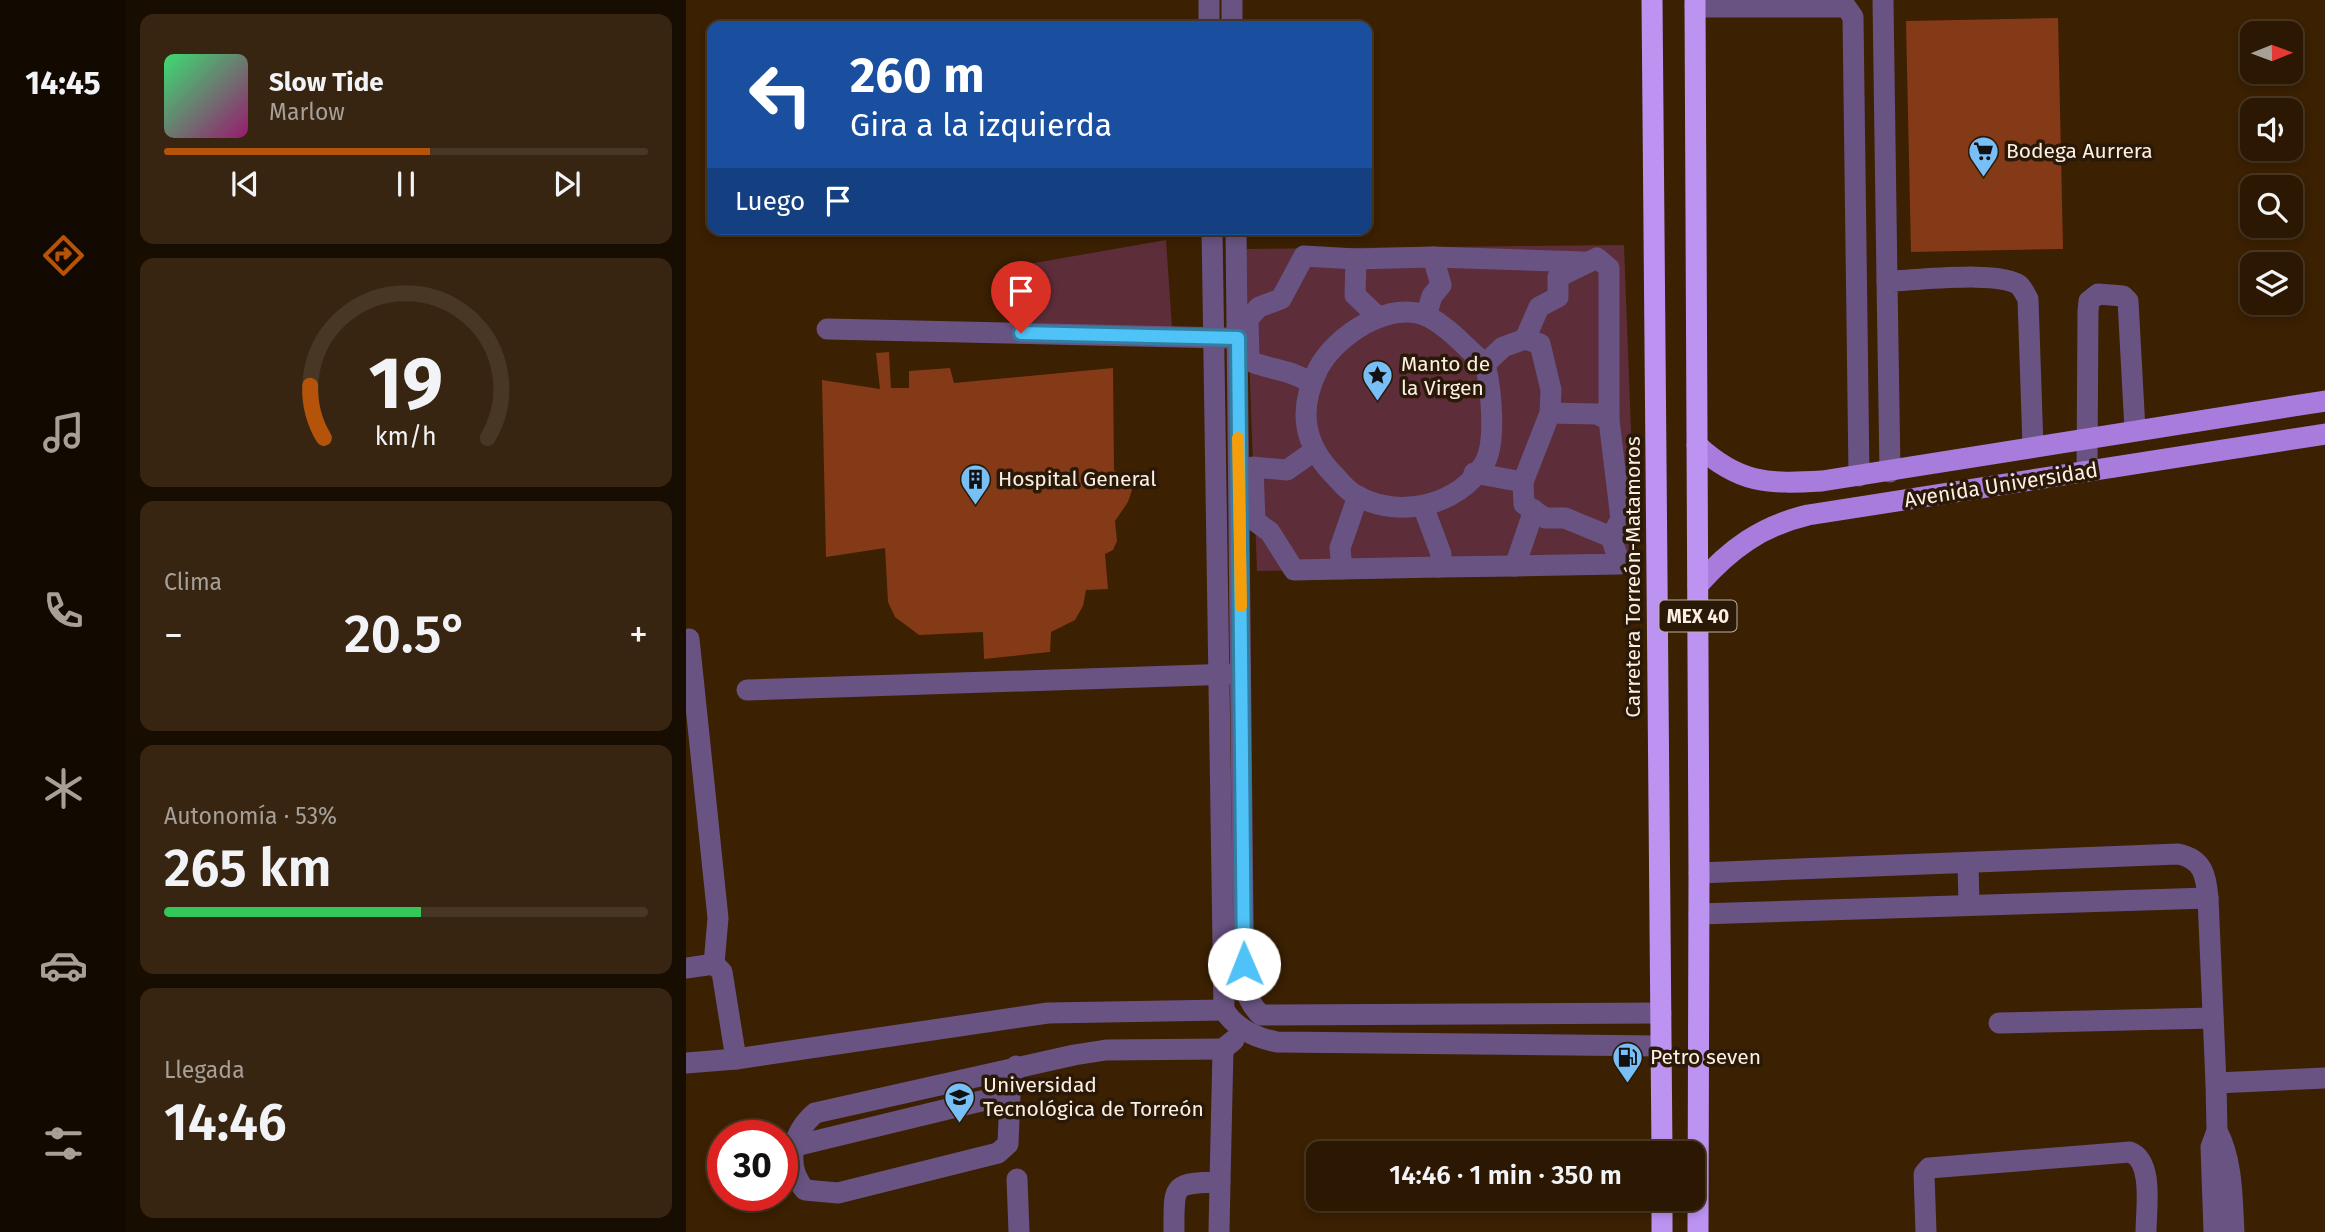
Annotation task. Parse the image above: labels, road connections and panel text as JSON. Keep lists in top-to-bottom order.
{
  "streets": {
    "highway": ["Carretera Torreón-Matamoros", "MEX 40"],
    "main road": ["Avenida Universidad"]
  },
  "crossings": [
    ["Avenida Universidad", "MEX 40"]
  ],
  "places": {
    "supermarket": ["Bodega Aurrera"],
    "place": ["Manto de la Virgen"],
    "building": ["Hospital General"],
    "fuel station": ["Petro seven"],
    "school or university": ["Universidad Tecnológica de Torreón"]
  },
  "north": "right",
  "page": {
    "tabs": "14:45",
    "turn": ["260 m", "Gira a la izquierda"],
    "song": ["Slow Tide", "Marlow"],
    "then": "Luego",
    "tile": [
      "Clima",
      ["Autonomía · 53%", "265 km"],
      ["Llegada", "14:46"]
    ],
    "heat": ["−", "20.5°", "+"],
    "limit": "30",
    "trip": "14:46 · 1 min · 350 m",
    "gauge": ["19", "km/h"]
  }
}
